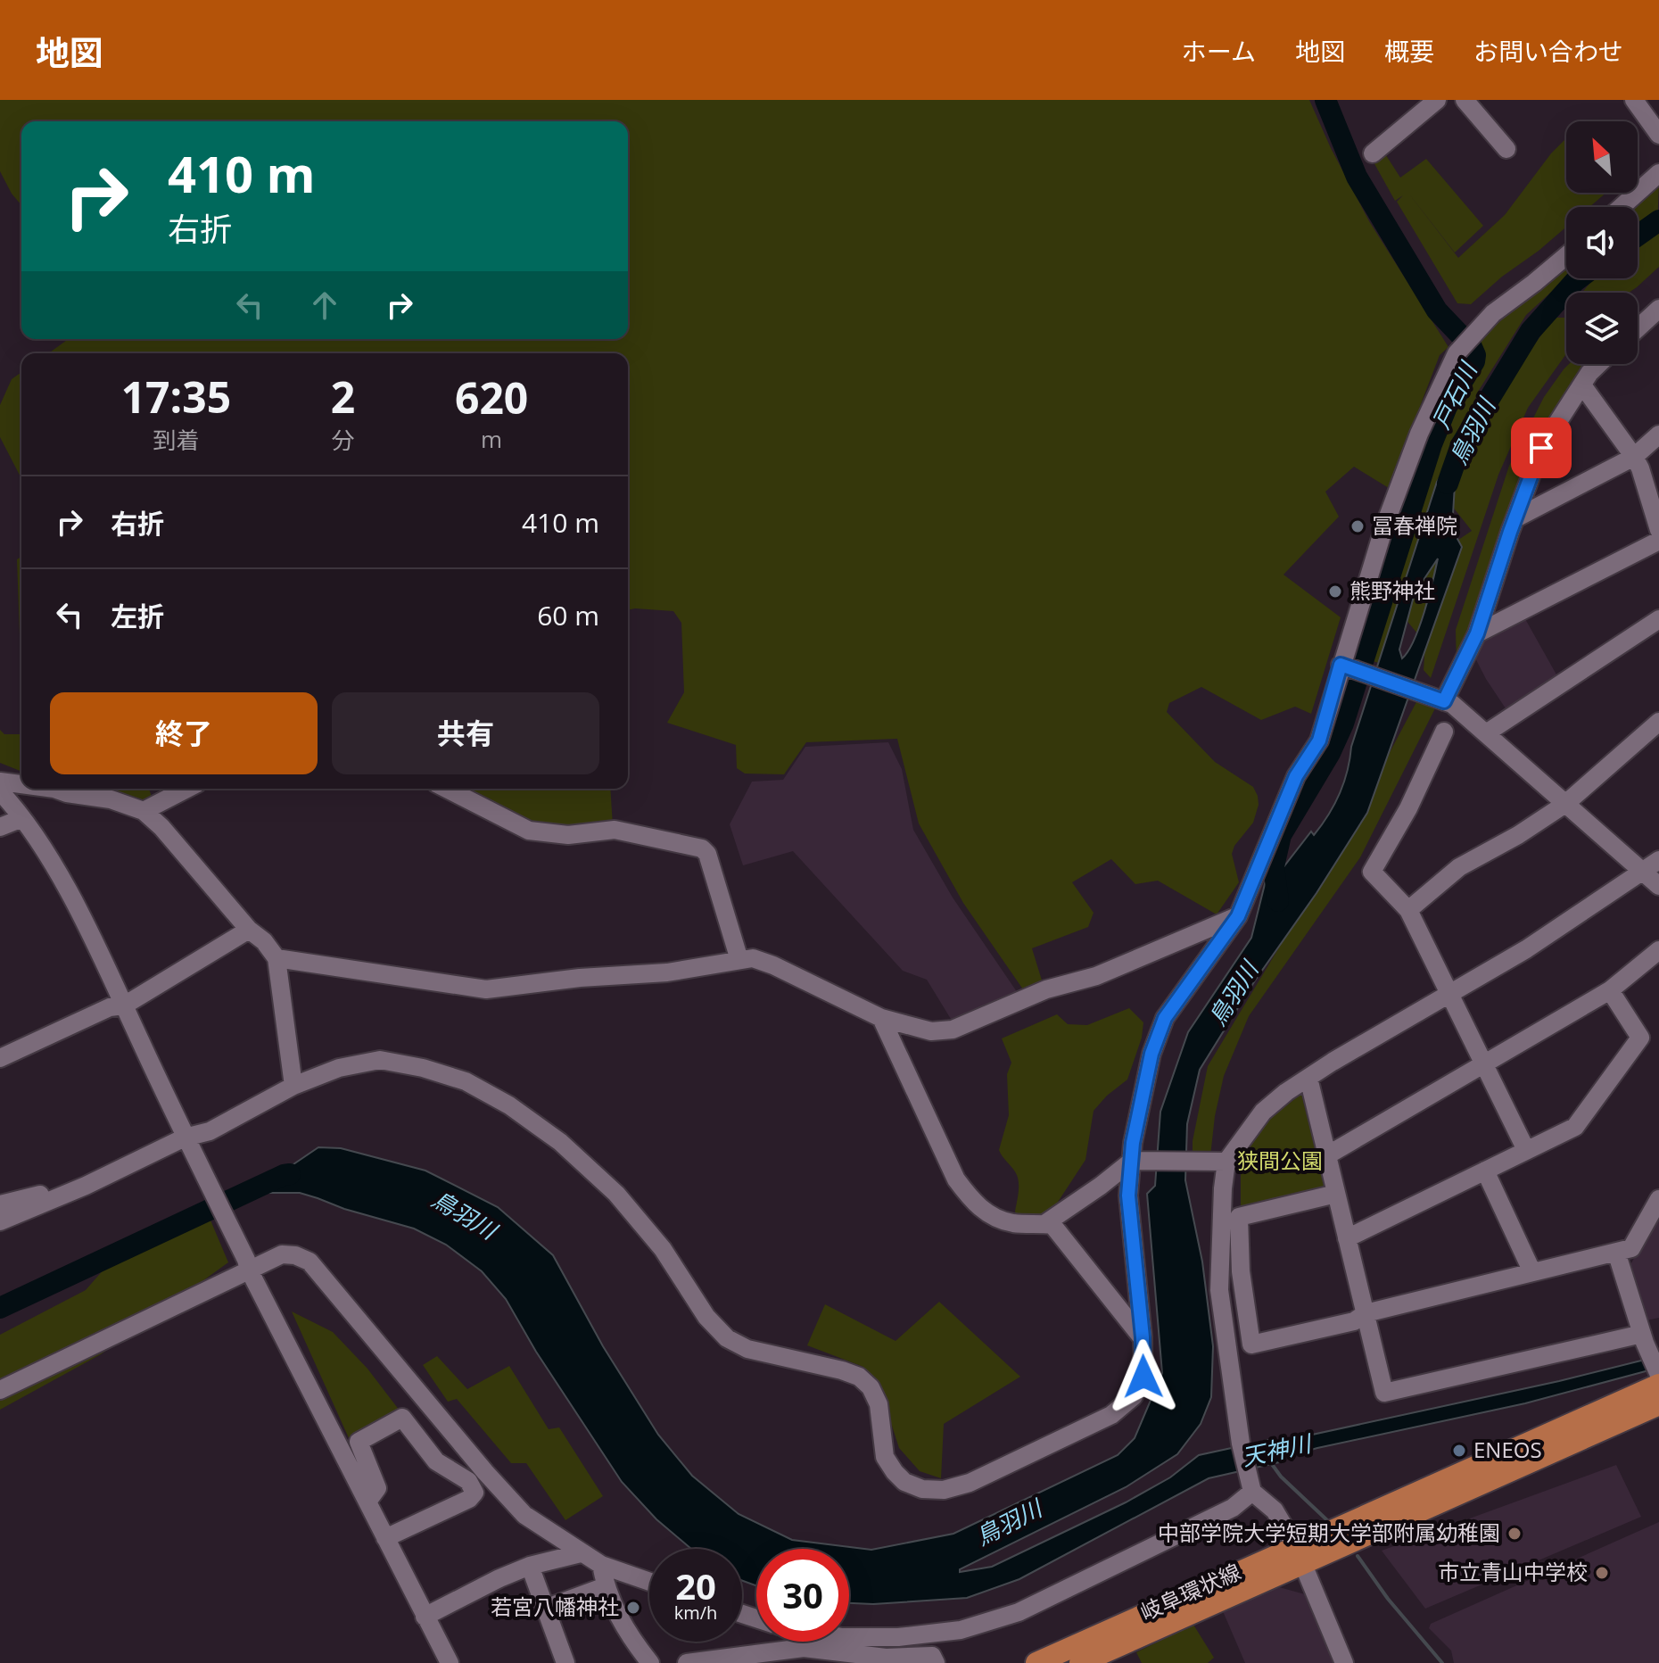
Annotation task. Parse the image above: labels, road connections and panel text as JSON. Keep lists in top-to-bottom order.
{
  "streets": {
    "main road": ["岐阜環状線"]
  },
  "water": ["戸石川", "鳥羽川", "天神川"],
  "parks": ["狭間公園"],
  "places": [
    "冨春禅院",
    "熊野神社",
    "ENEOS",
    "中部学院大学短期大学部附属幼稚園",
    "市立青山中学校",
    "若宮八幡神社"
  ],
  "north": "top left",
  "page": {
    "header": "地図",
    "nav": [
      "ホーム",
      "地図",
      "概要",
      "お問い合わせ"
    ],
    "turn": ["410 m", "右折"],
    "eta": [
      "17:35",
      "到着",
      "2",
      "分",
      "620",
      "m"
    ],
    "list": [
      {
        "name": "右折",
        "value": "410 m"
      },
      {
        "name": "左折",
        "value": "60 m"
      }
    ],
    "buttons": ["終了", "共有"],
    "speed": "20 km/h",
    "limit": "30"
  }
}
